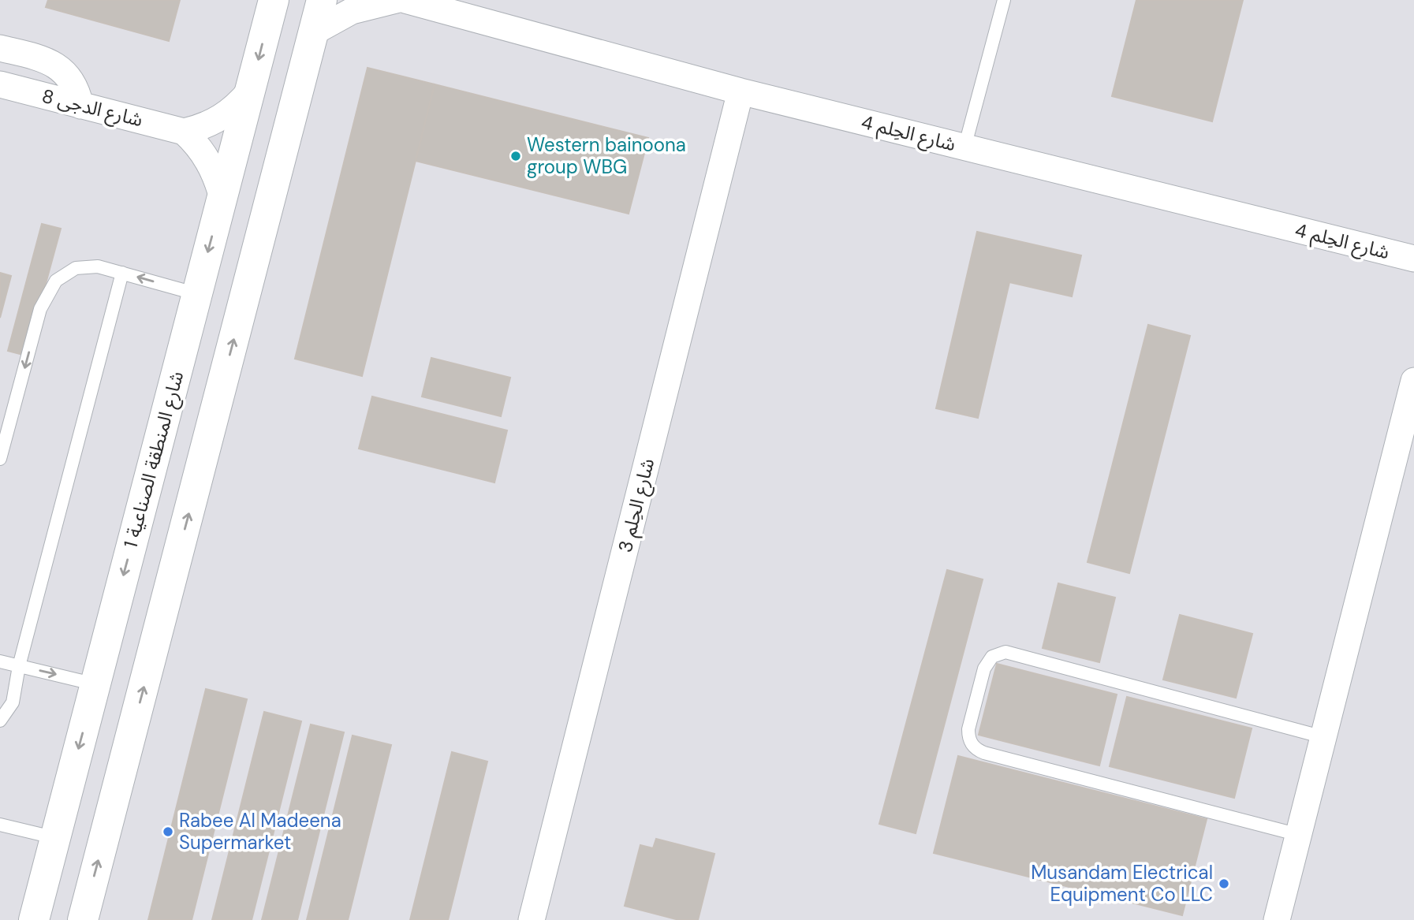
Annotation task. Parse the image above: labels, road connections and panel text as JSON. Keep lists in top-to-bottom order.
{
  "streets": {
    "street": [
      "شارع الدجى 8",
      "شارع الحِلم 4",
      "شارع المنطقة الصناعية 1",
      "شارع الحِلم 3"
    ]
  },
  "crossings": [
    ["شارع الحِلم 4", "شارع الحِلم 3"]
  ],
  "places": ["Western bainoona group WBG", "Rabee Al Madeena Supermarket", "Musandam Electrical Equipment Co LLC"]
}
